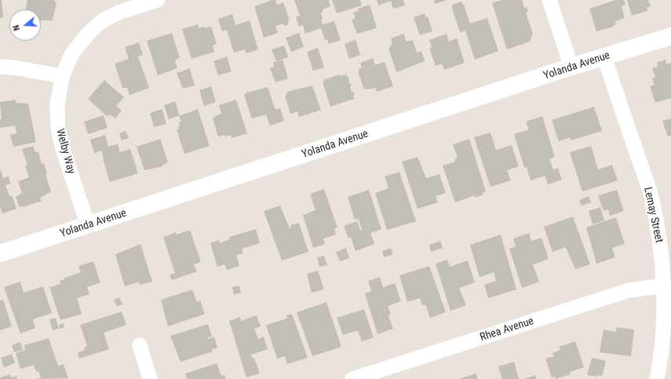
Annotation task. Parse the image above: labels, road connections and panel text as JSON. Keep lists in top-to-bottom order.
{
  "streets": {
    "street": [
      "Yolanda Avenue",
      "Welby Way",
      "Lemay Street",
      "Rhea Avenue"
    ]
  },
  "crossings": [
    ["Yolanda Avenue", "Welby Way"],
    ["Yolanda Avenue", "Lemay Street"],
    ["Lemay Street", "Rhea Avenue"]
  ],
  "north": "left"
}
